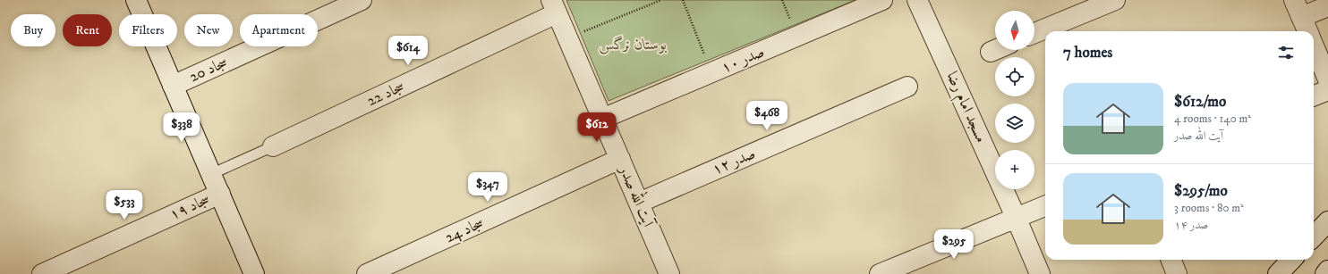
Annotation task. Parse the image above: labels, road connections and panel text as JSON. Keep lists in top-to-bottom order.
{
  "streets": {
    "street": [
      "صدر ۱۰",
      "سجاد 20",
      "سجاد 22",
      "مسجد امام رضا",
      "صدر ۱۲",
      "آیت الله صدر",
      "سجاد ۱۹",
      "سجاد 24"
    ]
  },
  "crossings": [
    ["صدر ۱۰", "آیت الله صدر"],
    ["سجاد 22", "آیت الله صدر"],
    ["صدر ۱۲", "آیت الله صدر"],
    ["آیت الله صدر", "سجاد 24"]
  ],
  "parks": ["بوستان نرگس"],
  "north": "bottom",
  "page": {
    "map_buttons": "+",
    "chip": [
      "Buy",
      "Rent",
      "Filters",
      "New",
      "Apartment"
    ],
    "heading": "7 homes",
    "price": [
      "$614",
      "$468",
      "$338",
      "$612",
      "$347",
      "$533",
      "$295"
    ],
    "list": [
      {
        "name": "$612/mo",
        "note": "4 rooms · 140 m² · آیت الله صدر"
      },
      {
        "name": "$295/mo",
        "note": "3 rooms · 80 m² · صدر ۱۴"
      }
    ]
  }
}
